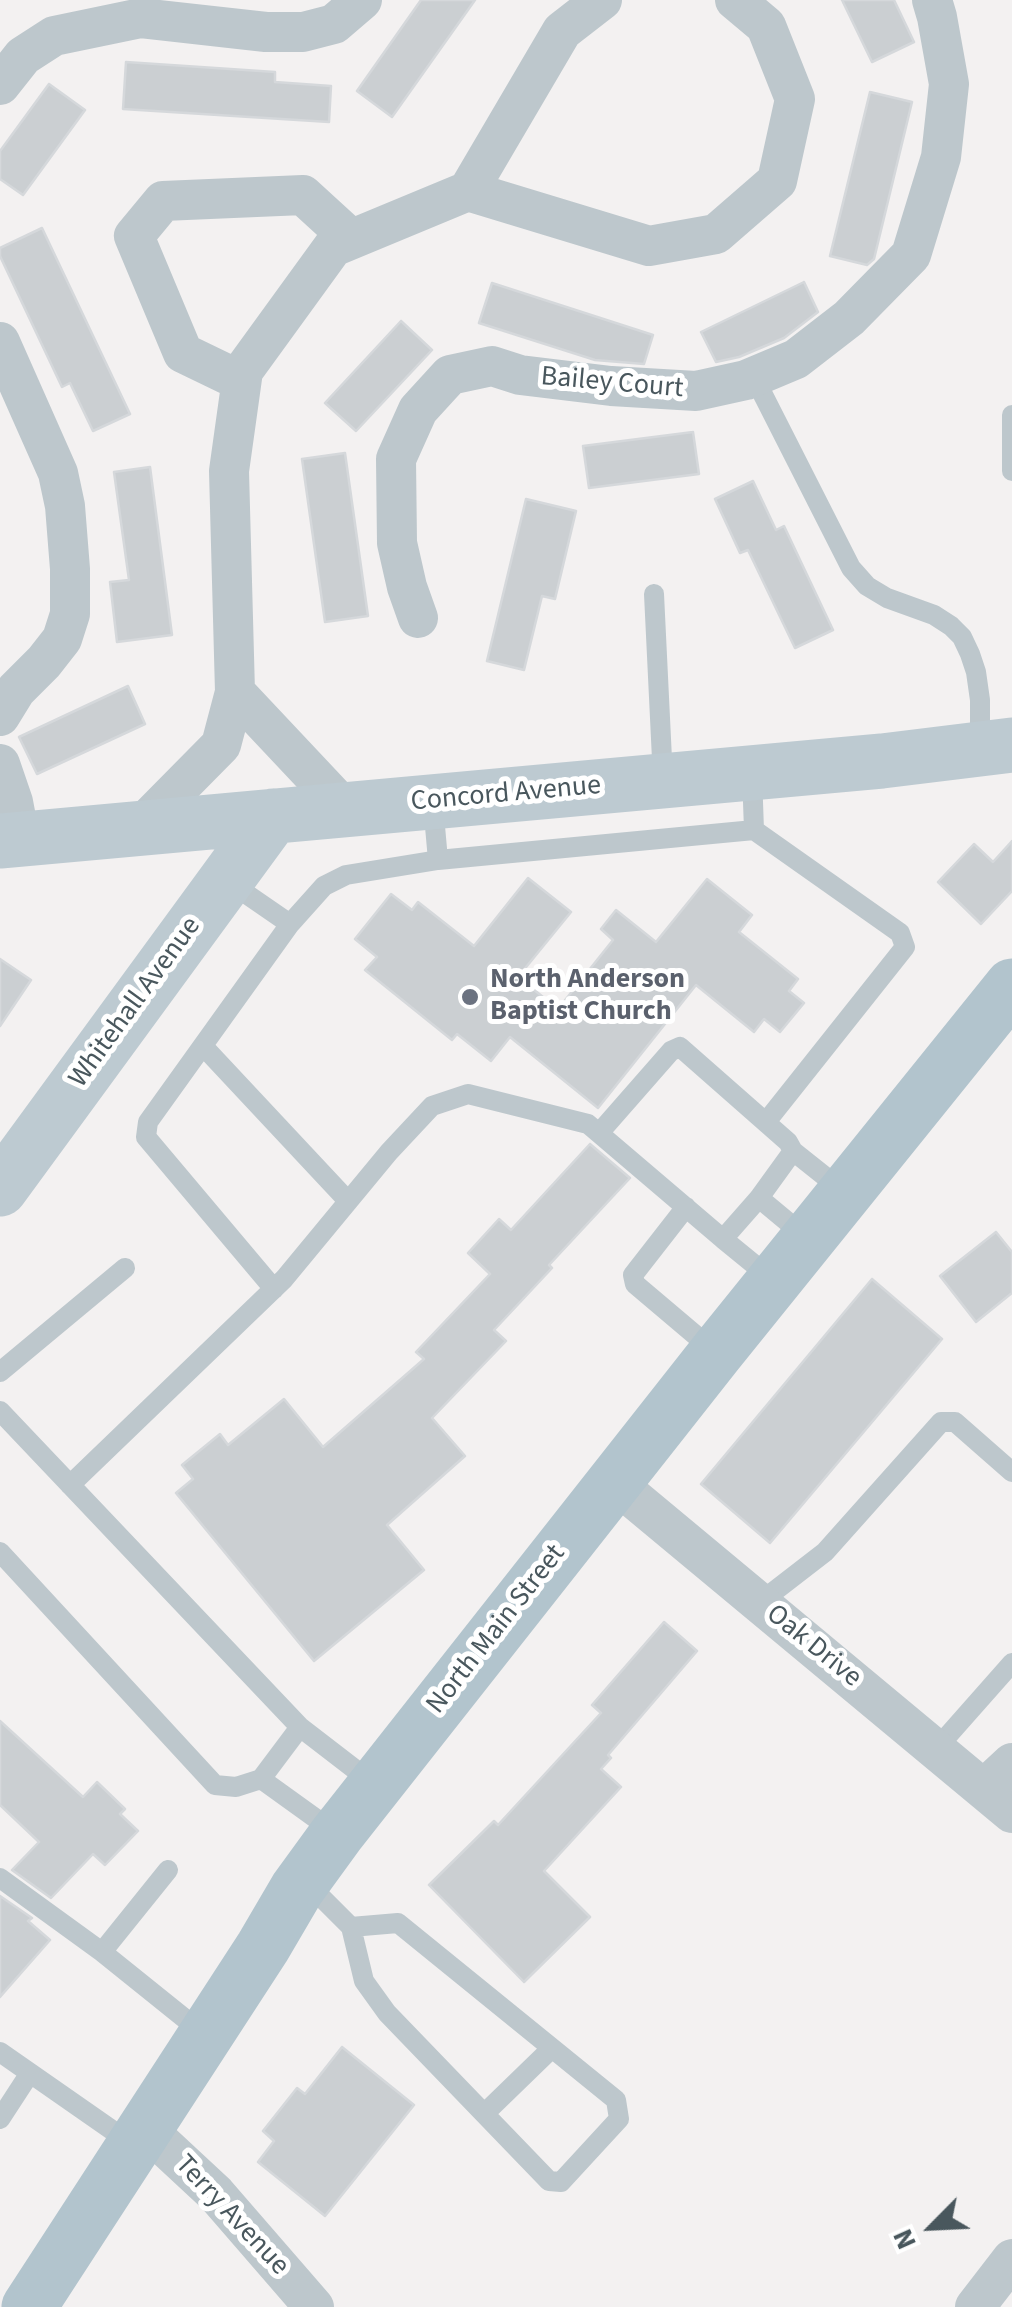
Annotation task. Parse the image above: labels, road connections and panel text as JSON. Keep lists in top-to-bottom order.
{
  "streets": {
    "main road": ["North Main Street"],
    "street": [
      "Bailey Court",
      "Concord Avenue",
      "Whitehall Avenue",
      "Oak Drive",
      "Terry Avenue"
    ]
  },
  "crossings": [
    ["Concord Avenue", "Whitehall Avenue"],
    ["North Main Street", "Oak Drive"],
    ["North Main Street", "Terry Avenue"]
  ],
  "places": ["North Anderson Baptist Church"],
  "north": "bottom left"
}
